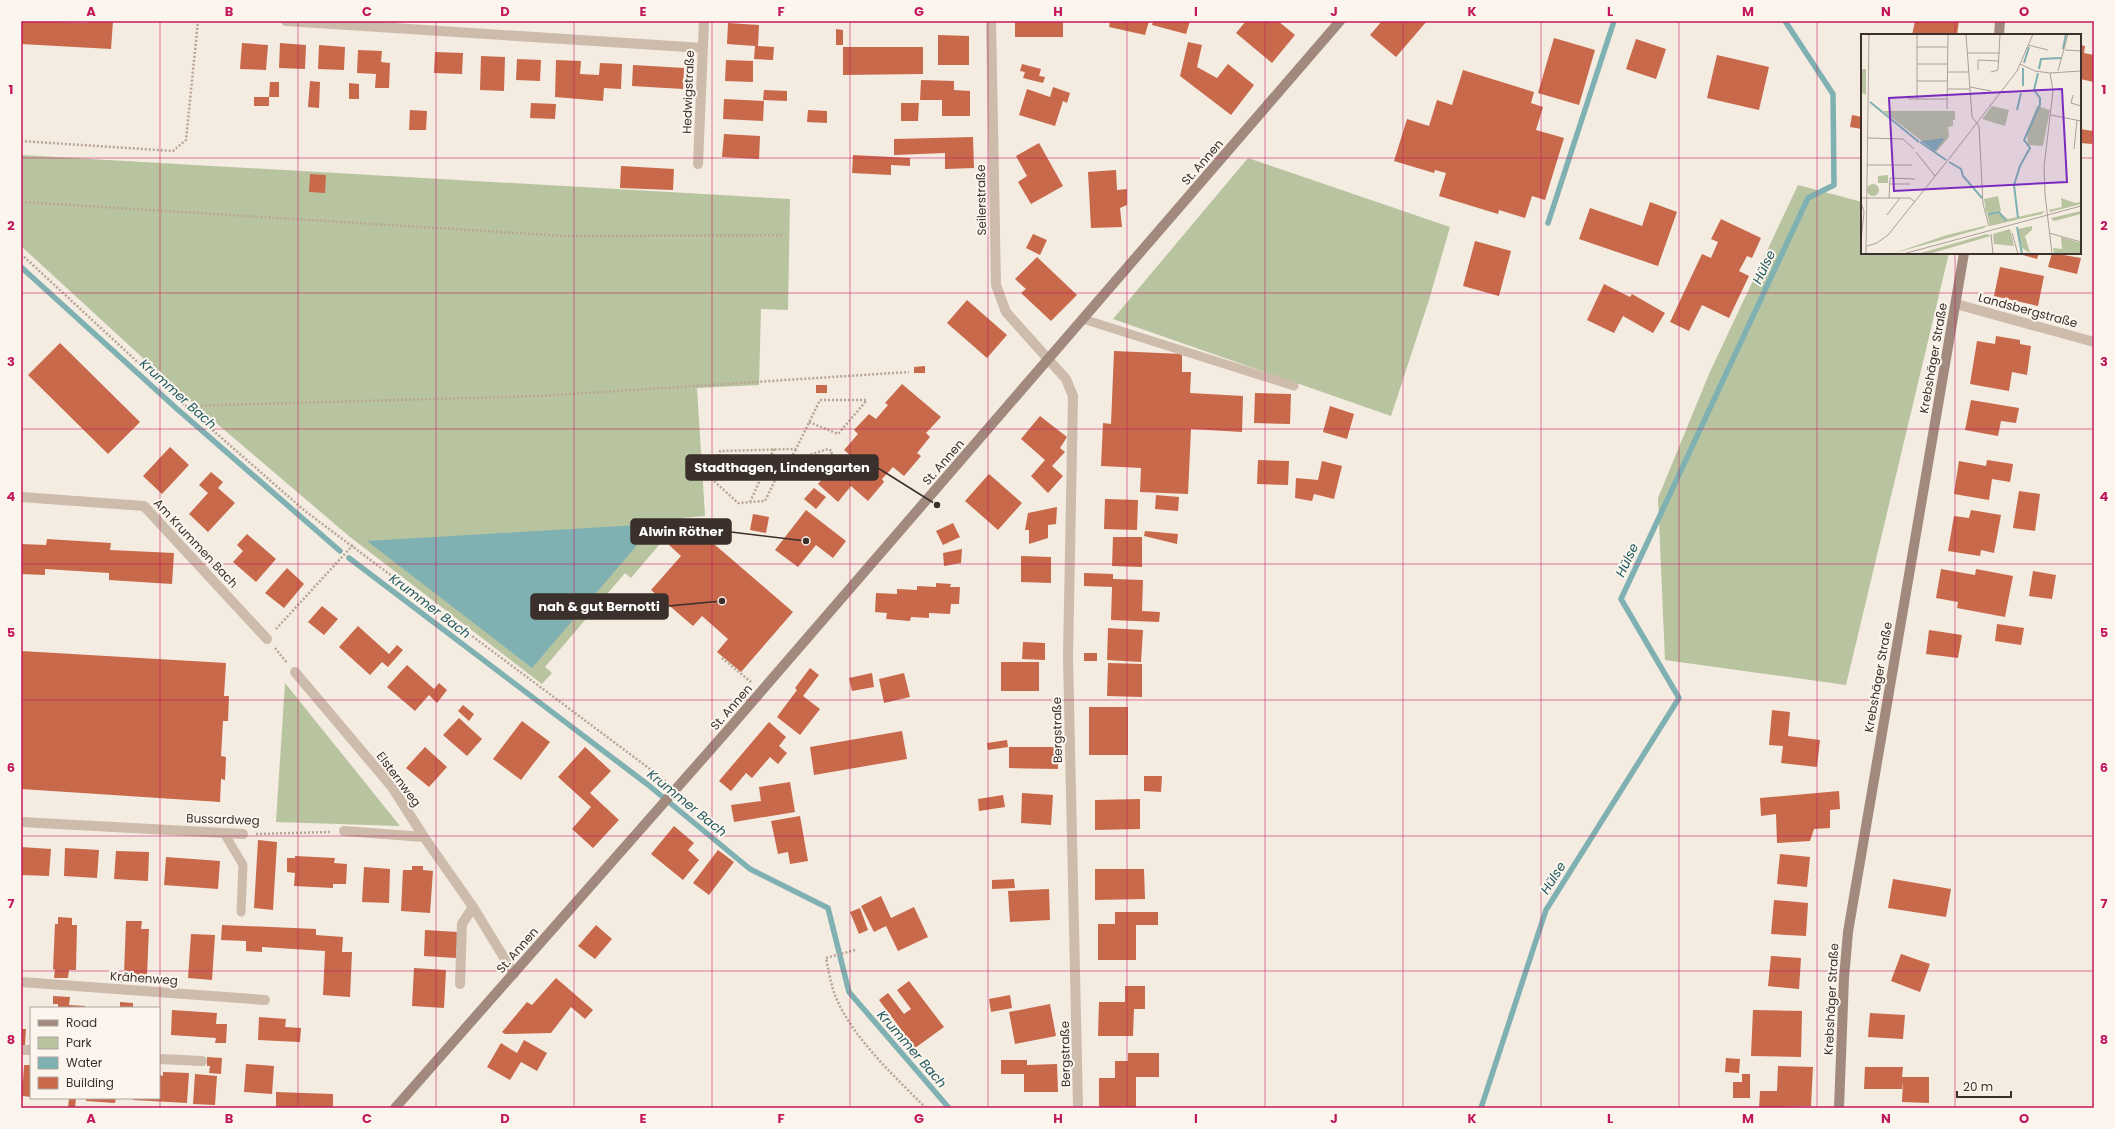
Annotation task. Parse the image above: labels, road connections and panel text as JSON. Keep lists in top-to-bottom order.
{
  "streets": {
    "main road": ["St. Annen", "Krebshäger Straße"],
    "street": [
      "Hedwigstraße",
      "Seilerstraße",
      "Landsbergstraße",
      "Am Krummen Bach",
      "Bergstraße",
      "Elsternweg",
      "Bussardweg",
      "Krähenweg"
    ]
  },
  "crossings": [
    ["St. Annen", "Seilerstraße"],
    ["St. Annen", "Bergstraße"],
    ["St. Annen", "Elsternweg"],
    ["Seilerstraße", "Bergstraße"],
    ["Landsbergstraße", "Krebshäger Straße"]
  ],
  "water": ["Hülse", "Krummer Bach"],
  "places": ["Stadthagen, Lindengarten", "Alwin Röther", "nah & gut Bernotti"],
  "legend": [
    "Road",
    "Park",
    "Water",
    "Building"
  ],
  "scale_bar": "20 m",
  "grid": {
    "columns": [
      "A",
      "B",
      "C",
      "D",
      "E",
      "F",
      "G",
      "H",
      "I",
      "J",
      "K",
      "L",
      "M",
      "N",
      "O"
    ],
    "rows": [
      "1",
      "2",
      "3",
      "4",
      "5",
      "6",
      "7",
      "8"
    ]
  }
}
